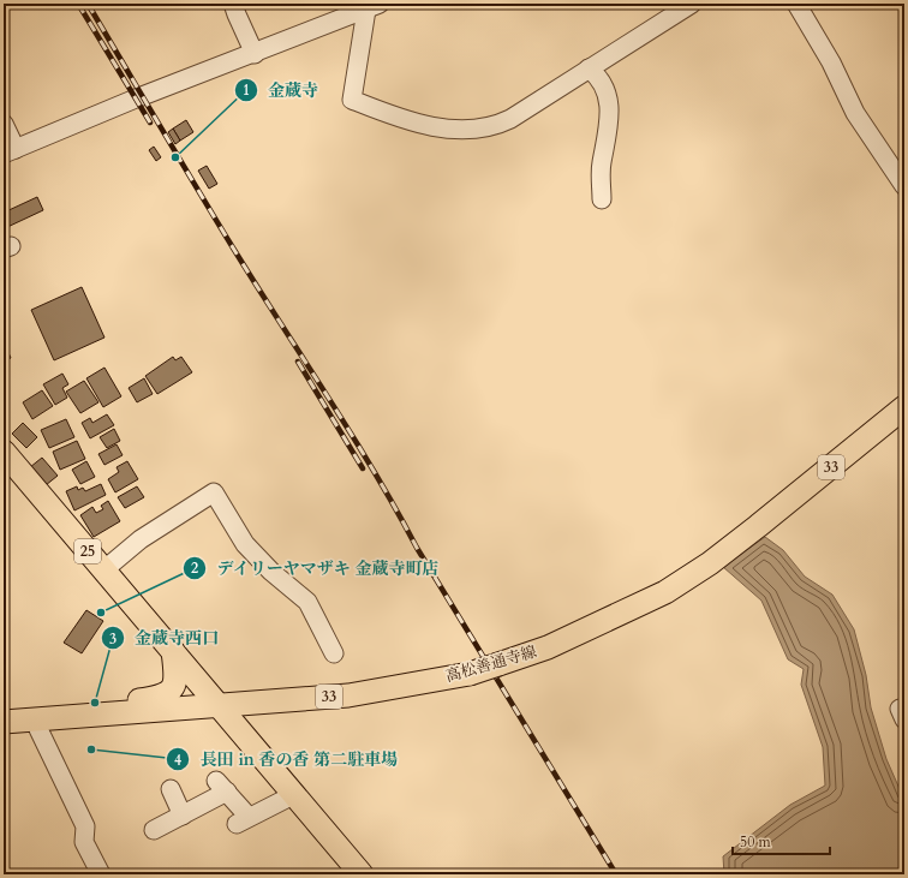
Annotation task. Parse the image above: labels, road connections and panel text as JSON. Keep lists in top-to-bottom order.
{
  "streets": {
    "main road": ["33", "25", "高松善通寺線"]
  },
  "crossings": [
    ["25", "高松善通寺線"]
  ],
  "places": [
    "金蔵寺",
    "デイリーヤマザキ 金蔵寺町店",
    "金蔵寺西口",
    "長田 in 香の香 第二駐車場"
  ],
  "scale_bar": "50 m"
}
